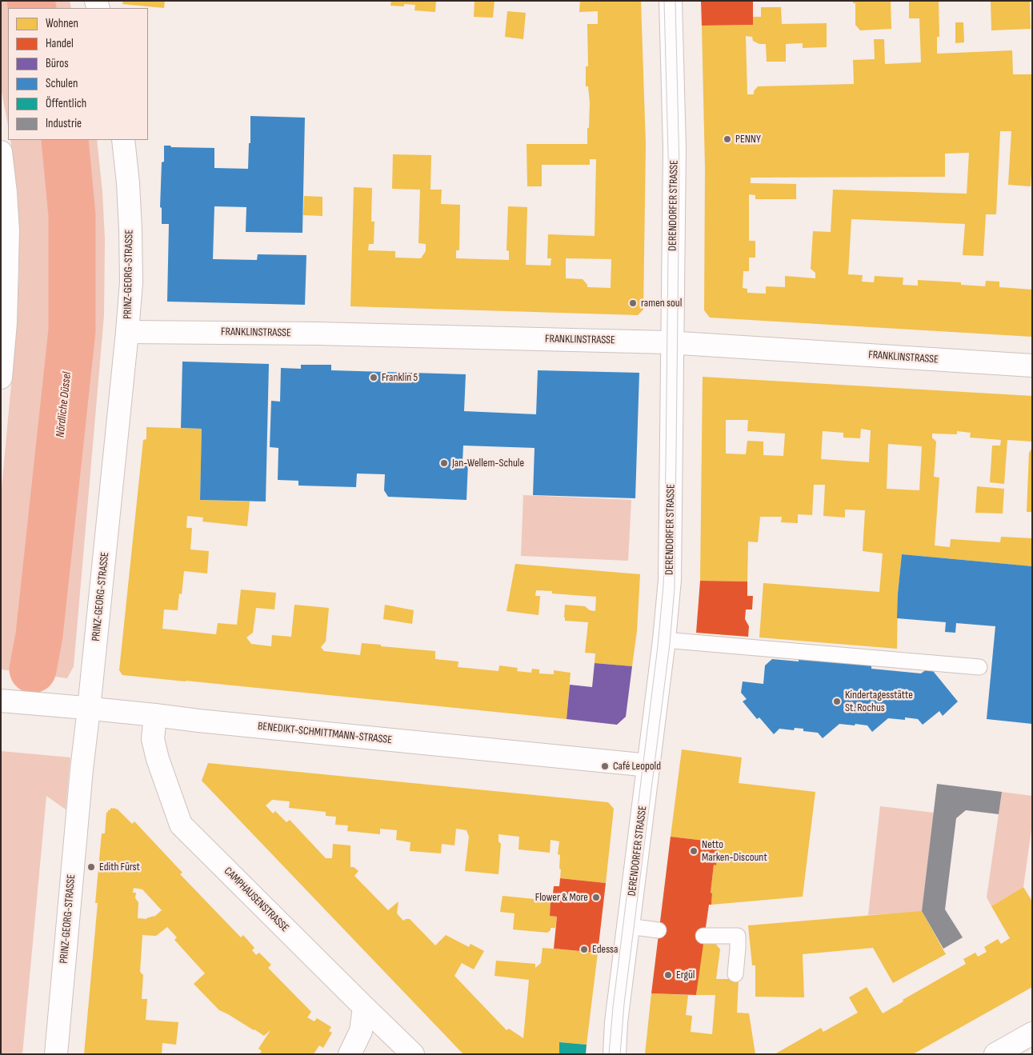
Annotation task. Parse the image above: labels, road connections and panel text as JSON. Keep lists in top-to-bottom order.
{
  "streets": {
    "street": [
      "DERENDORFER STRASSE",
      "PRINZ-GEORG-STRASSE",
      "FRANKLINSTRASSE",
      "BENEDIKT-SCHMITTMANN-STRASSE",
      "CAMPHAUSENSTRASSE"
    ]
  },
  "crossings": [
    ["DERENDORFER STRASSE", "FRANKLINSTRASSE"],
    ["DERENDORFER STRASSE", "BENEDIKT-SCHMITTMANN-STRASSE"],
    ["PRINZ-GEORG-STRASSE", "FRANKLINSTRASSE"],
    ["PRINZ-GEORG-STRASSE", "BENEDIKT-SCHMITTMANN-STRASSE"],
    ["BENEDIKT-SCHMITTMANN-STRASSE", "CAMPHAUSENSTRASSE"]
  ],
  "water": ["Nördliche Düssel"],
  "places": [
    "PENNY",
    "ramen soul",
    "Franklin 5",
    "Jan-Wellem-Schule",
    "Kindertagesstätte St. Rochus",
    "Café Leopold",
    "Netto Marken-Discount",
    "Edith Fürst",
    "Flower & More",
    "Edessa",
    "Ergül"
  ],
  "legend": [
    "Wohnen",
    "Handel",
    "Büros",
    "Schulen",
    "Öffentlich",
    "Industrie"
  ]
}
